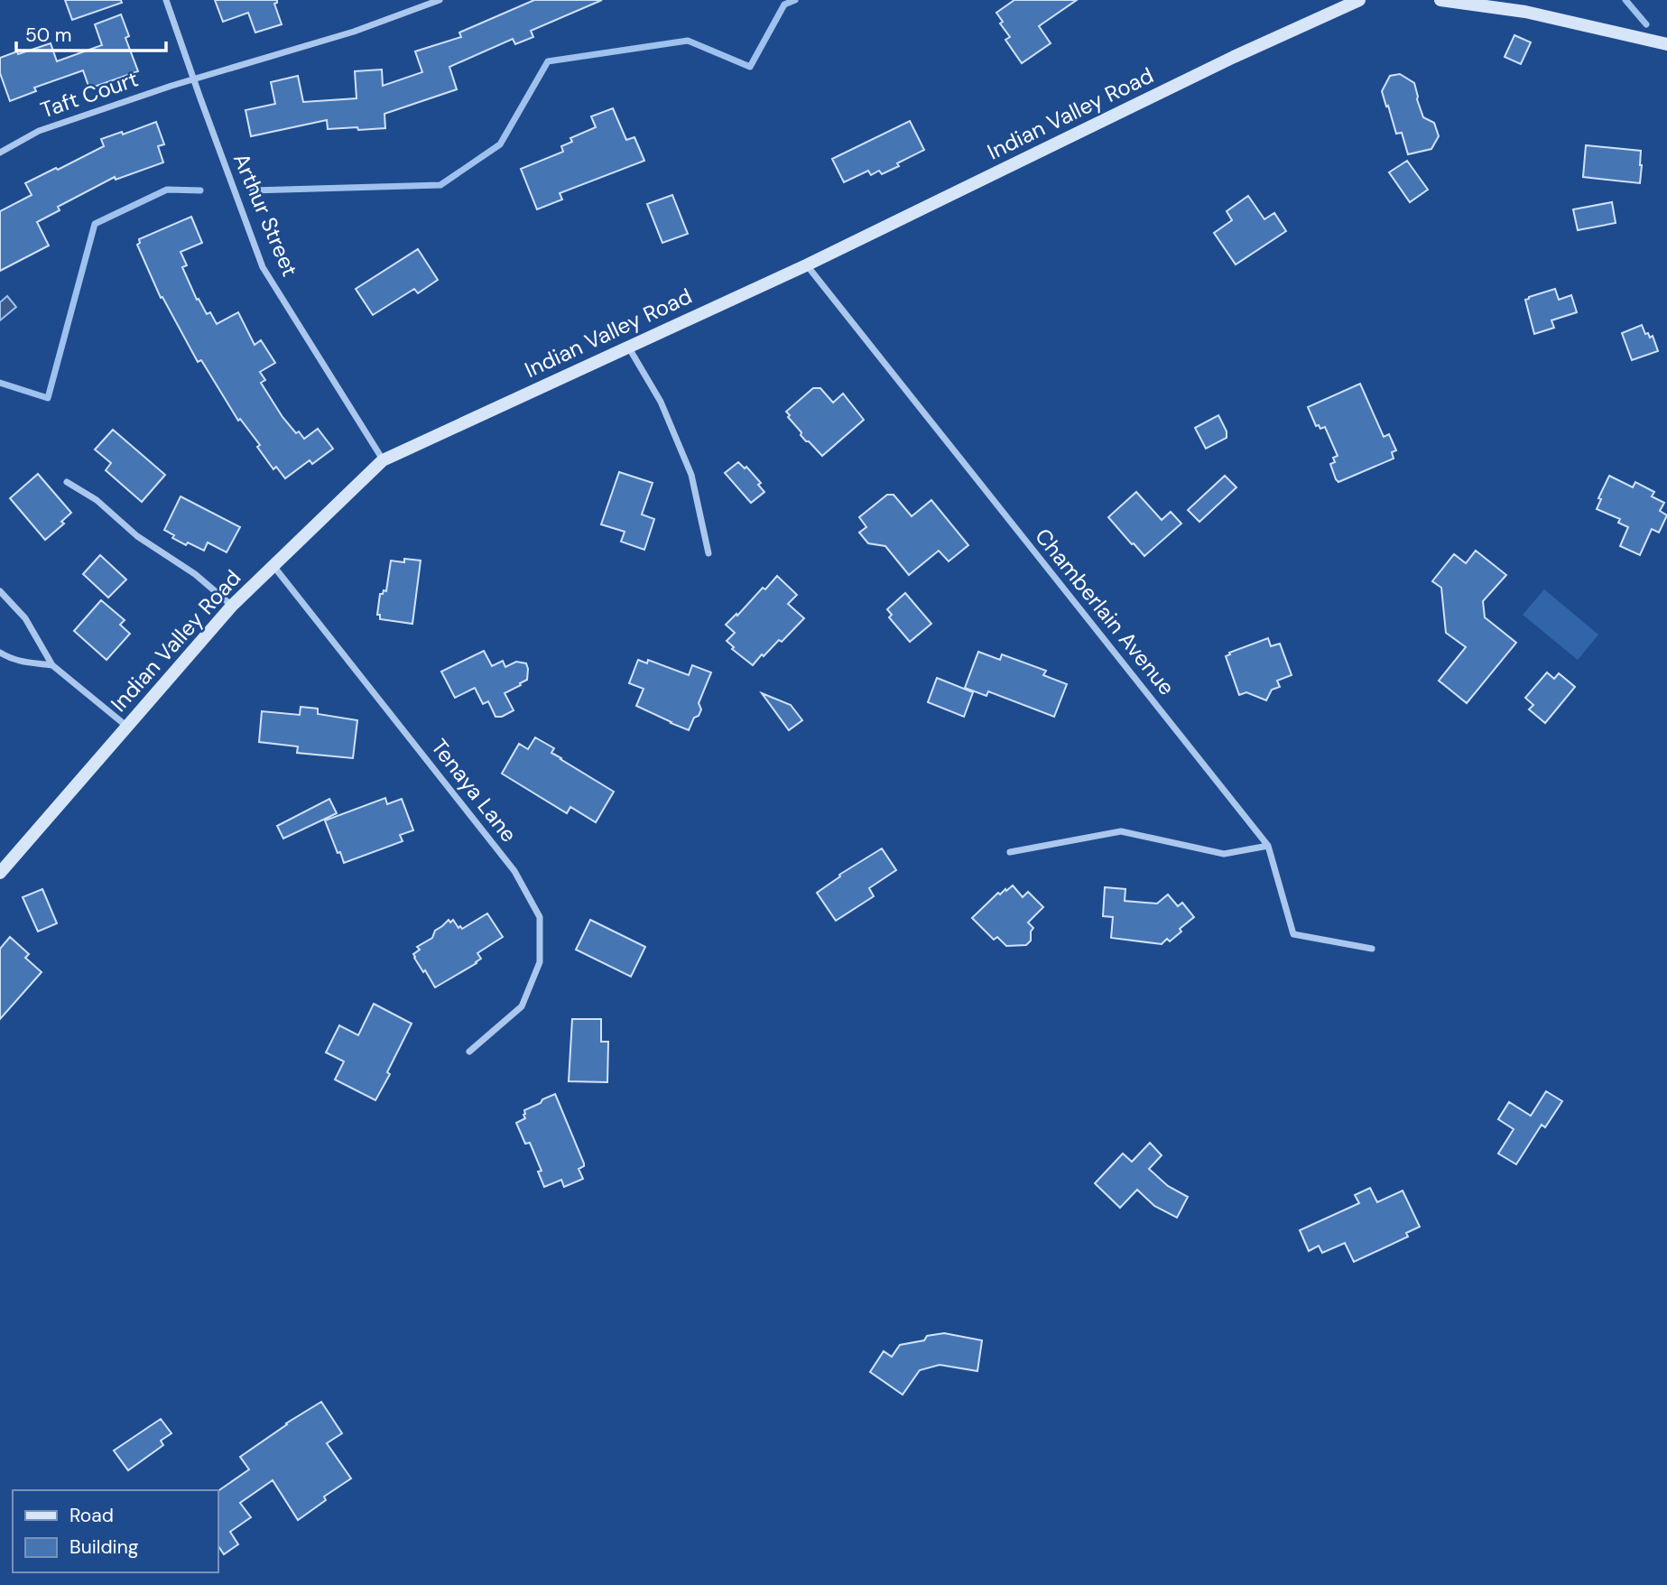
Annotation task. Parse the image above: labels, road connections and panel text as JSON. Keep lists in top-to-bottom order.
{
  "streets": {
    "street": [
      "Taft Court",
      "Indian Valley Road",
      "Arthur Street",
      "Chamberlain Avenue",
      "Tenaya Lane"
    ]
  },
  "crossings": [
    ["Taft Court", "Arthur Street"],
    ["Indian Valley Road", "Arthur Street"],
    ["Indian Valley Road", "Chamberlain Avenue"],
    ["Indian Valley Road", "Tenaya Lane"]
  ],
  "legend": ["Road", "Building"],
  "scale_bar": "50 m"
}
